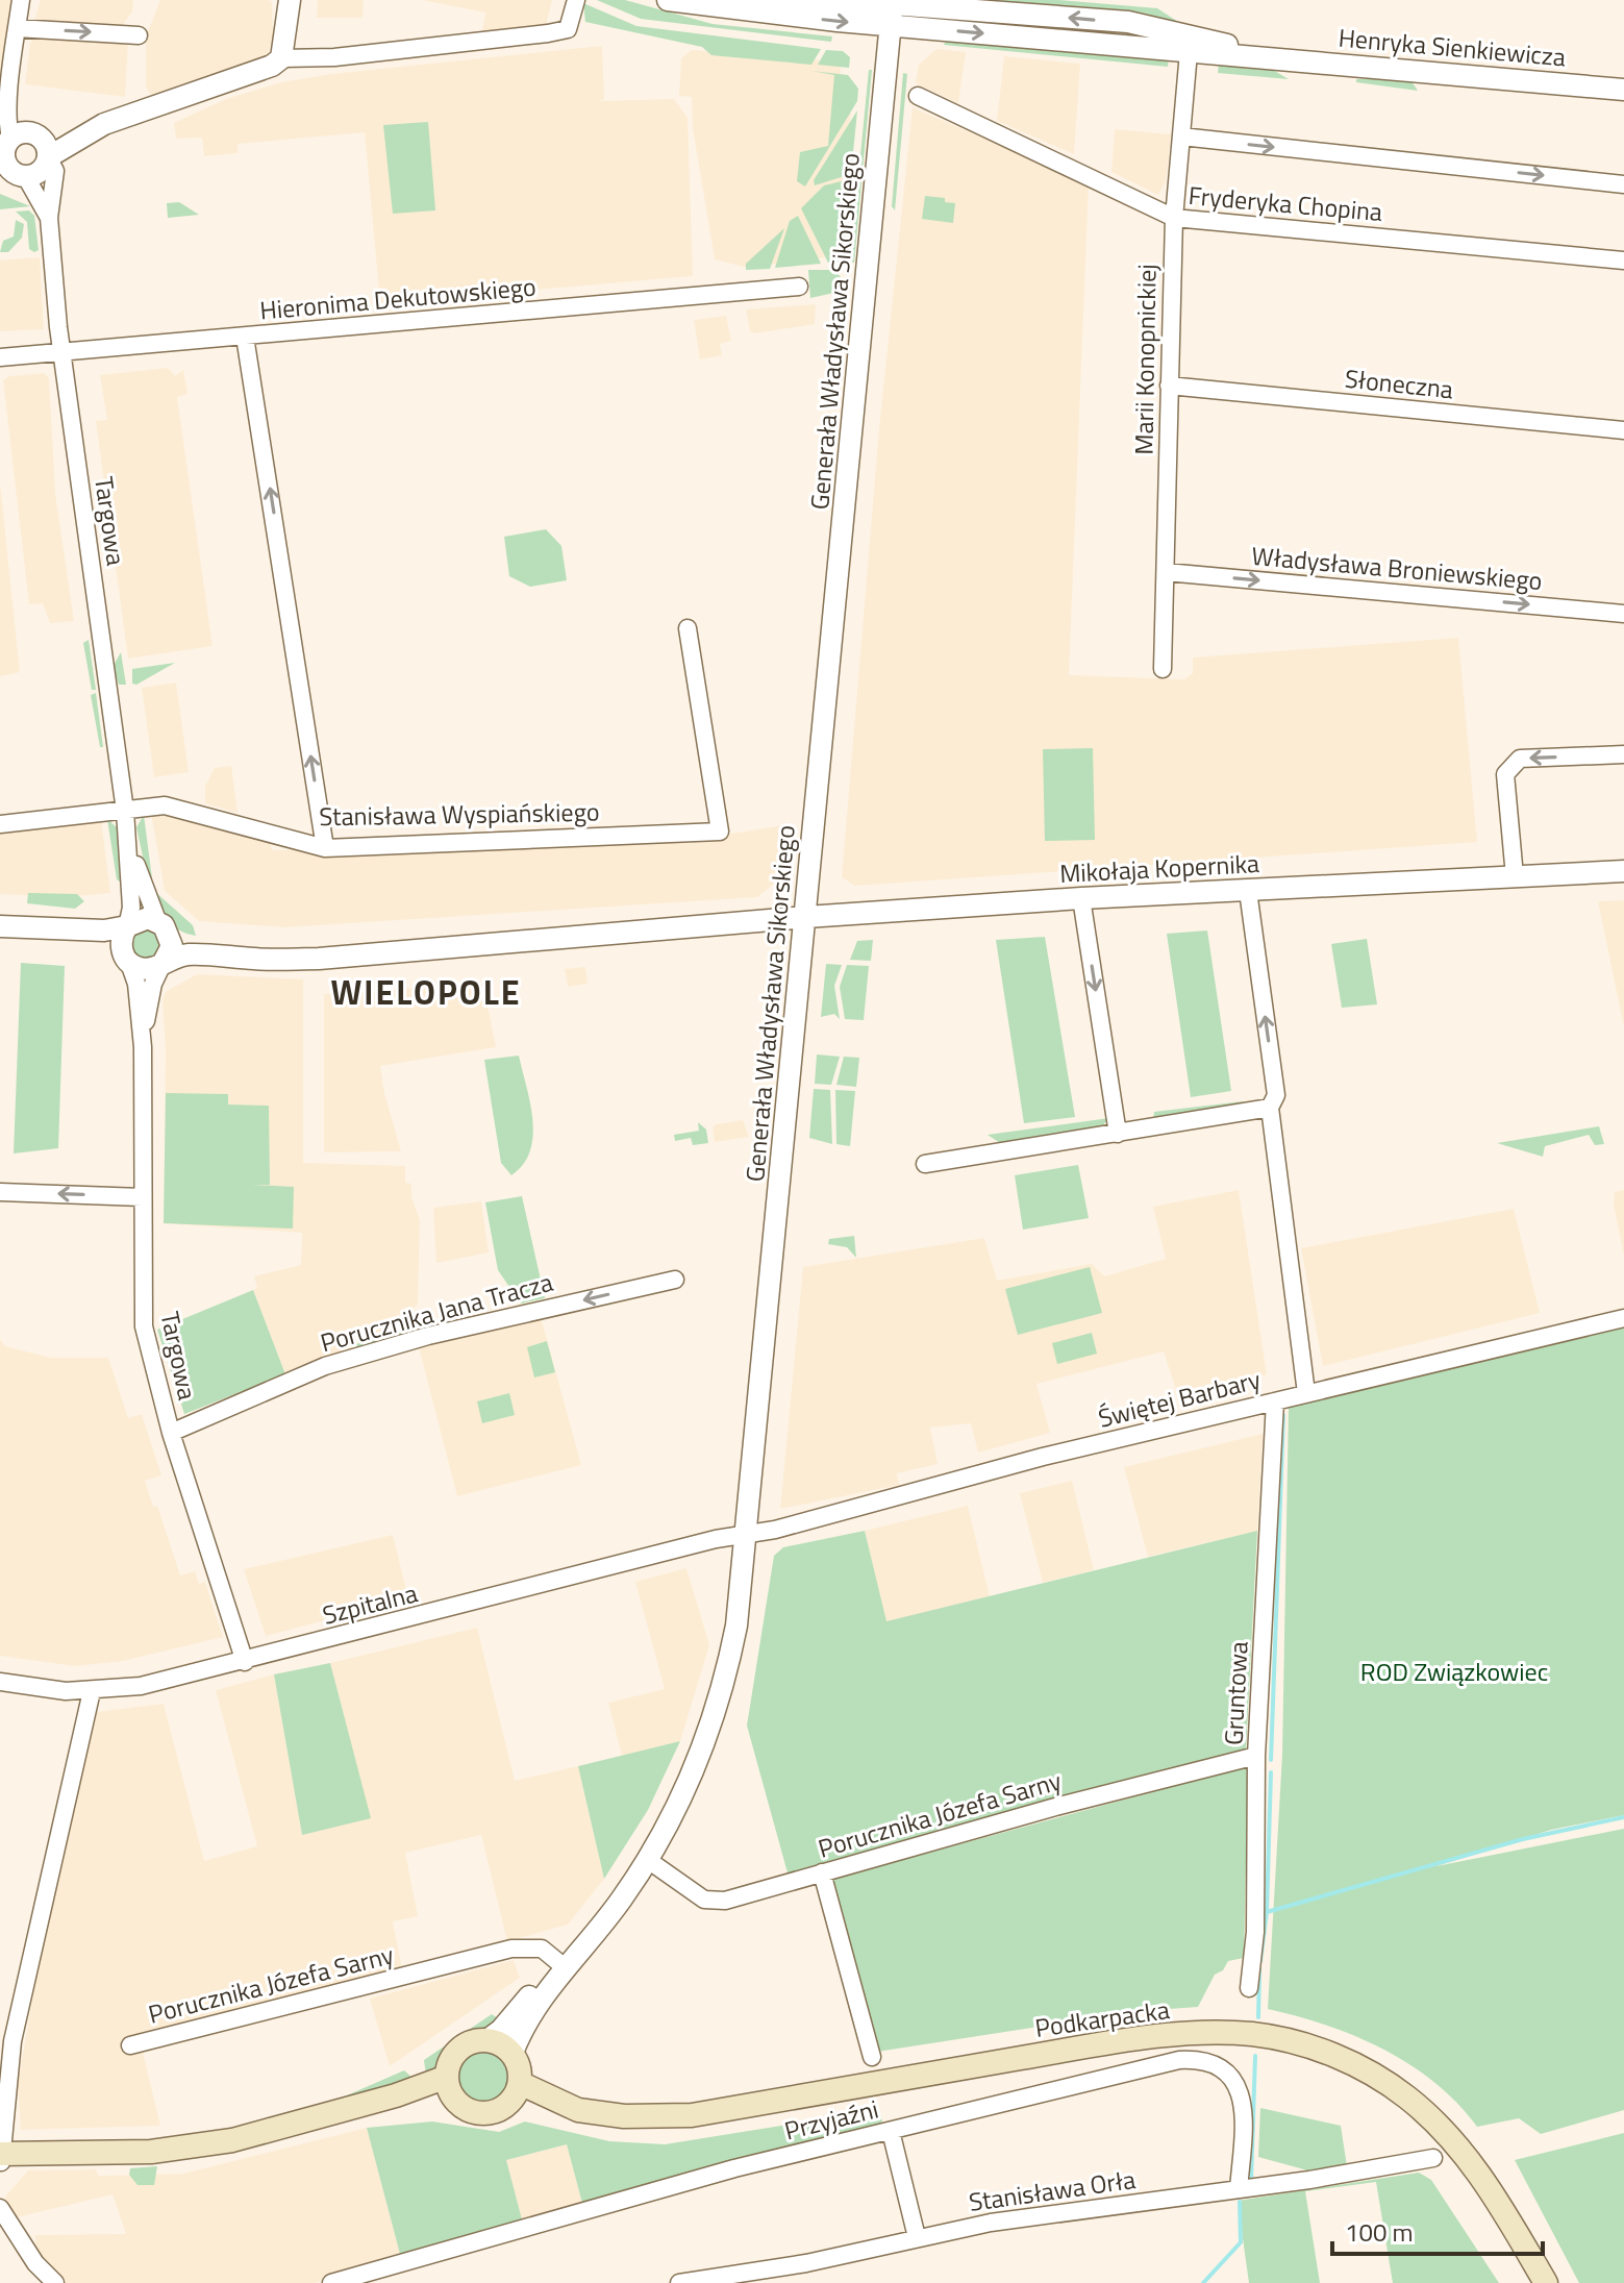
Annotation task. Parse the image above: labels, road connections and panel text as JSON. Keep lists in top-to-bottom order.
{
  "streets": {
    "main road": ["Podkarpacka"],
    "street": [
      "Henryka Sienkiewicza",
      "Fryderyka Chopina",
      "Hieronima Dekutowskiego",
      "Generała Władysława Sikorskiego",
      "Marii Konopnickiej",
      "Słoneczna",
      "Targowa",
      "Władysława Broniewskiego",
      "Stanisława Wyspiańskiego",
      "Mikołaja Kopernika",
      "Porucznika Jana Tracza",
      "Świętej Barbary",
      "Szpitalna",
      "Gruntowa",
      "Porucznika Józefa Sarny",
      "Przyjaźni",
      "Stanisława Orła"
    ]
  },
  "crossings": [
    ["Henryka Sienkiewicza", "Generała Władysława Sikorskiego"],
    ["Henryka Sienkiewicza", "Marii Konopnickiej"],
    ["Fryderyka Chopina", "Marii Konopnickiej"],
    ["Hieronima Dekutowskiego", "Targowa"],
    ["Generała Władysława Sikorskiego", "Mikołaja Kopernika"],
    ["Generała Władysława Sikorskiego", "Świętej Barbary"],
    ["Generała Władysława Sikorskiego", "Szpitalna"],
    ["Generała Władysława Sikorskiego", "Porucznika Józefa Sarny"],
    ["Generała Władysława Sikorskiego", "Podkarpacka"],
    ["Marii Konopnickiej", "Słoneczna"],
    ["Marii Konopnickiej", "Władysława Broniewskiego"],
    ["Targowa", "Stanisława Wyspiańskiego"],
    ["Targowa", "Porucznika Jana Tracza"],
    ["Targowa", "Szpitalna"],
    ["Świętej Barbary", "Szpitalna"],
    ["Świętej Barbary", "Gruntowa"],
    ["Gruntowa", "Porucznika Józefa Sarny"],
    ["Przyjaźni", "Stanisława Orła"]
  ],
  "one_way": ["Władysława Broniewskiego", "Porucznika Jana Tracza"],
  "districts": ["WIELOPOLE"],
  "parks": ["ROD Związkowiec"],
  "scale_bar": "100 m"
}
